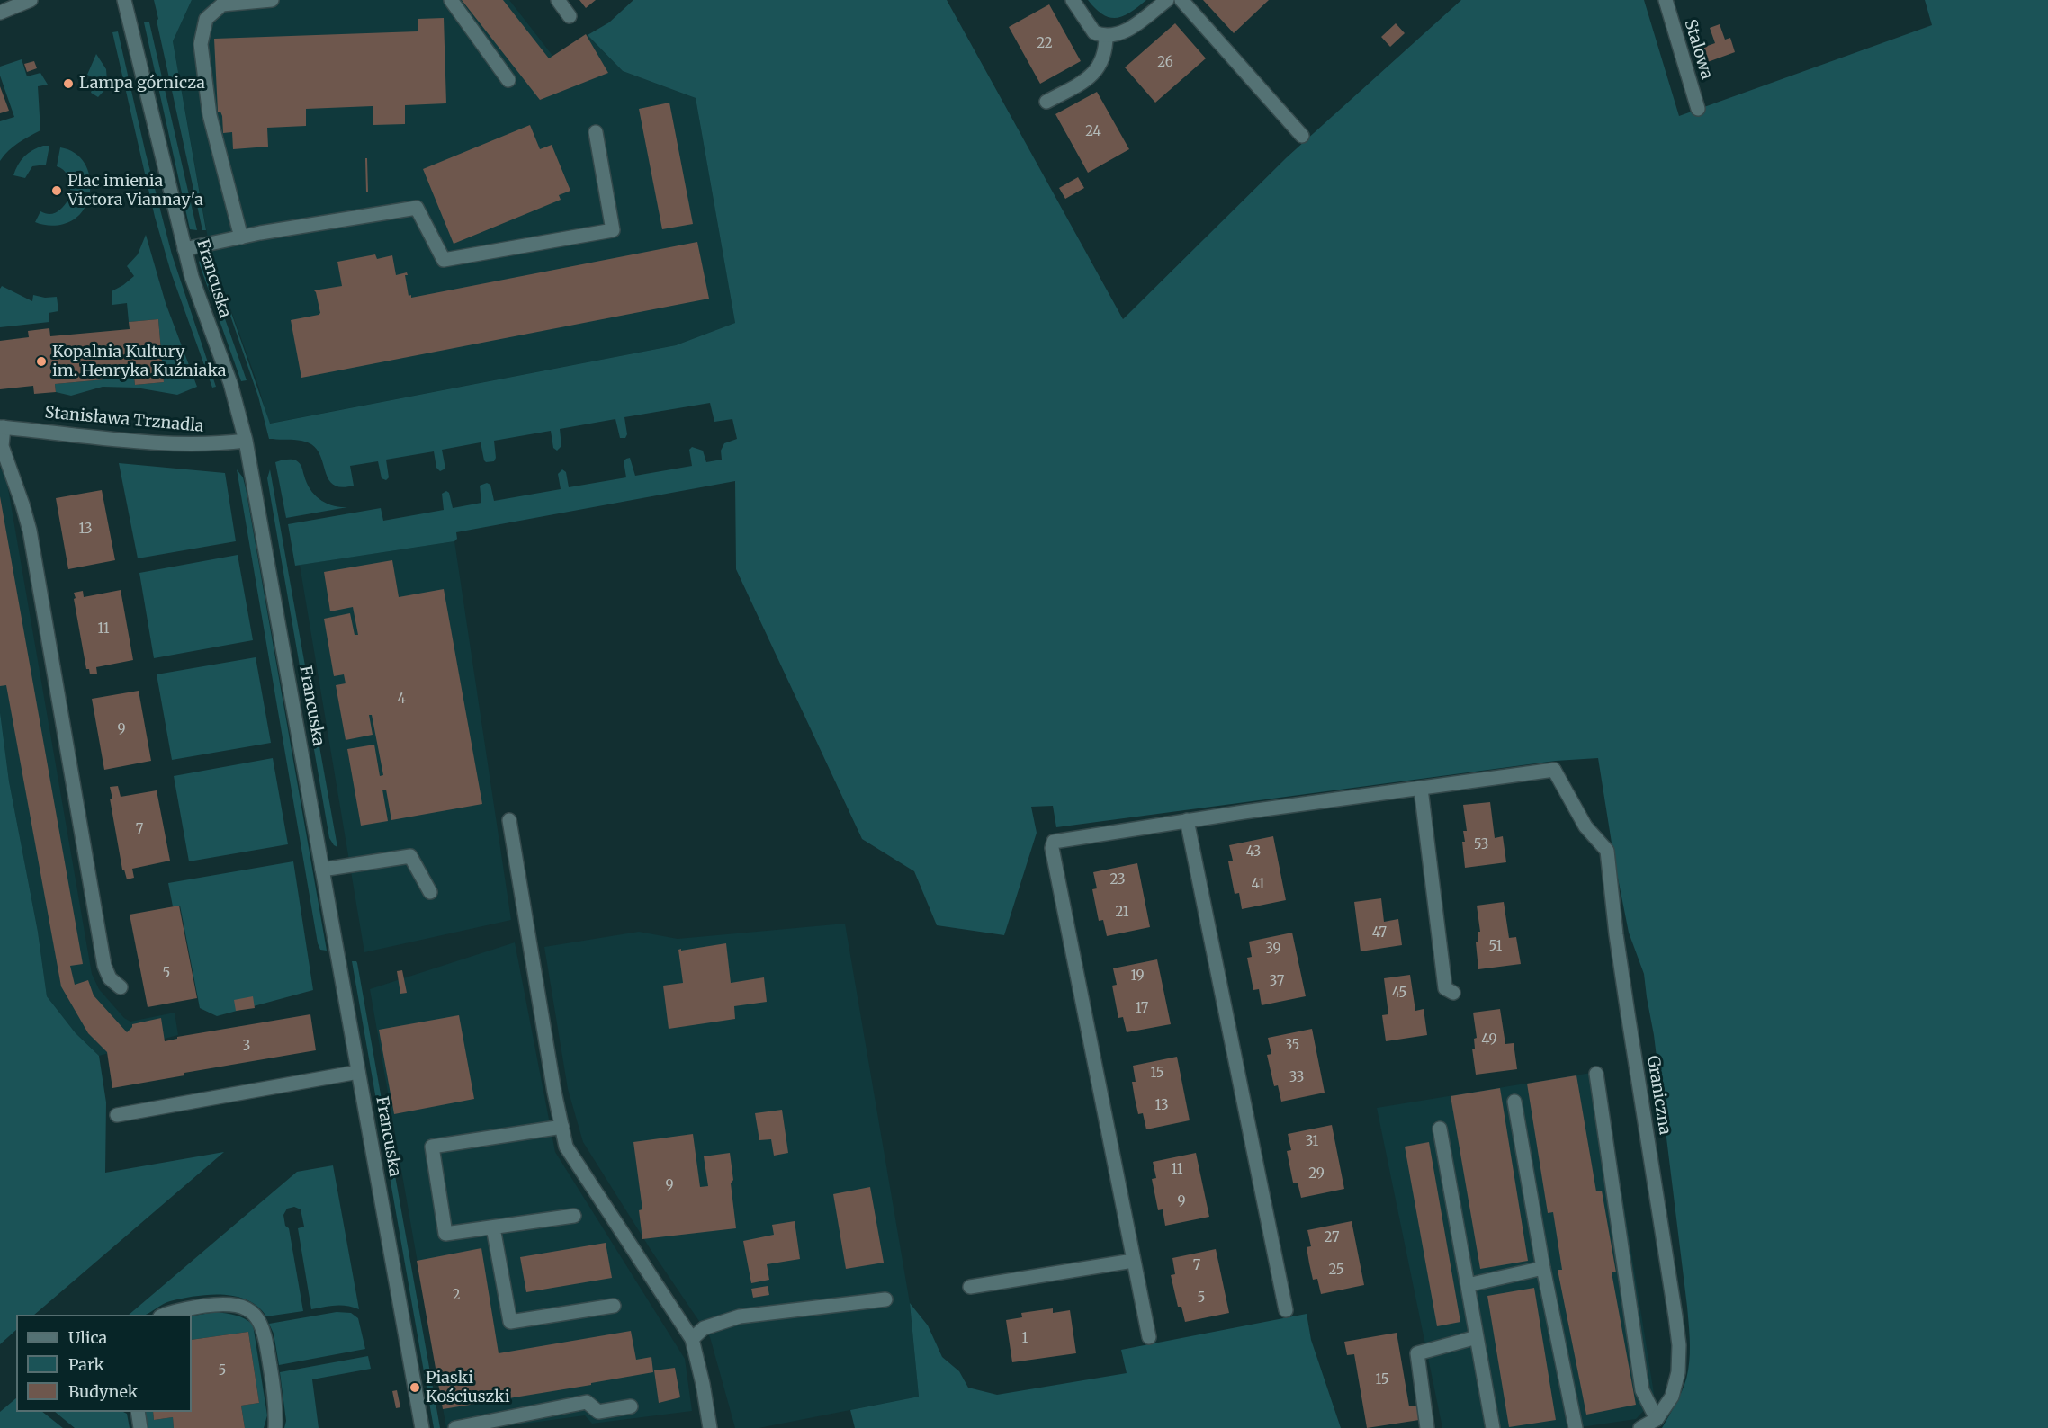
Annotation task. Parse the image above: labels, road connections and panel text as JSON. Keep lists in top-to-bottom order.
{
  "streets": {
    "street": [
      "Stalowa",
      "Francuska",
      "Stanisława Trznadla",
      "Graniczna"
    ]
  },
  "crossings": [
    ["Francuska", "Stanisława Trznadla"]
  ],
  "places": [
    "Lampa górnicza",
    "Plac imienia Victora Viannay'a",
    "Kopalnia Kultury im. Henryka Kuźniaka",
    "Piaski Kościuszki"
  ],
  "house_numbers": [
    "22",
    "26",
    "24",
    "13",
    "11",
    "4",
    "9",
    "7",
    "53",
    "43",
    "23",
    "41",
    "21",
    "47",
    "51",
    "39",
    "5",
    "19",
    "37",
    "45",
    "17",
    "49",
    "35",
    "3",
    "15",
    "33",
    "13",
    "31",
    "11",
    "29",
    "9",
    "9",
    "27",
    "7",
    "25",
    "2",
    "5",
    "1",
    "5",
    "15"
  ],
  "legend": ["Ulica", "Park", "Budynek"]
}
